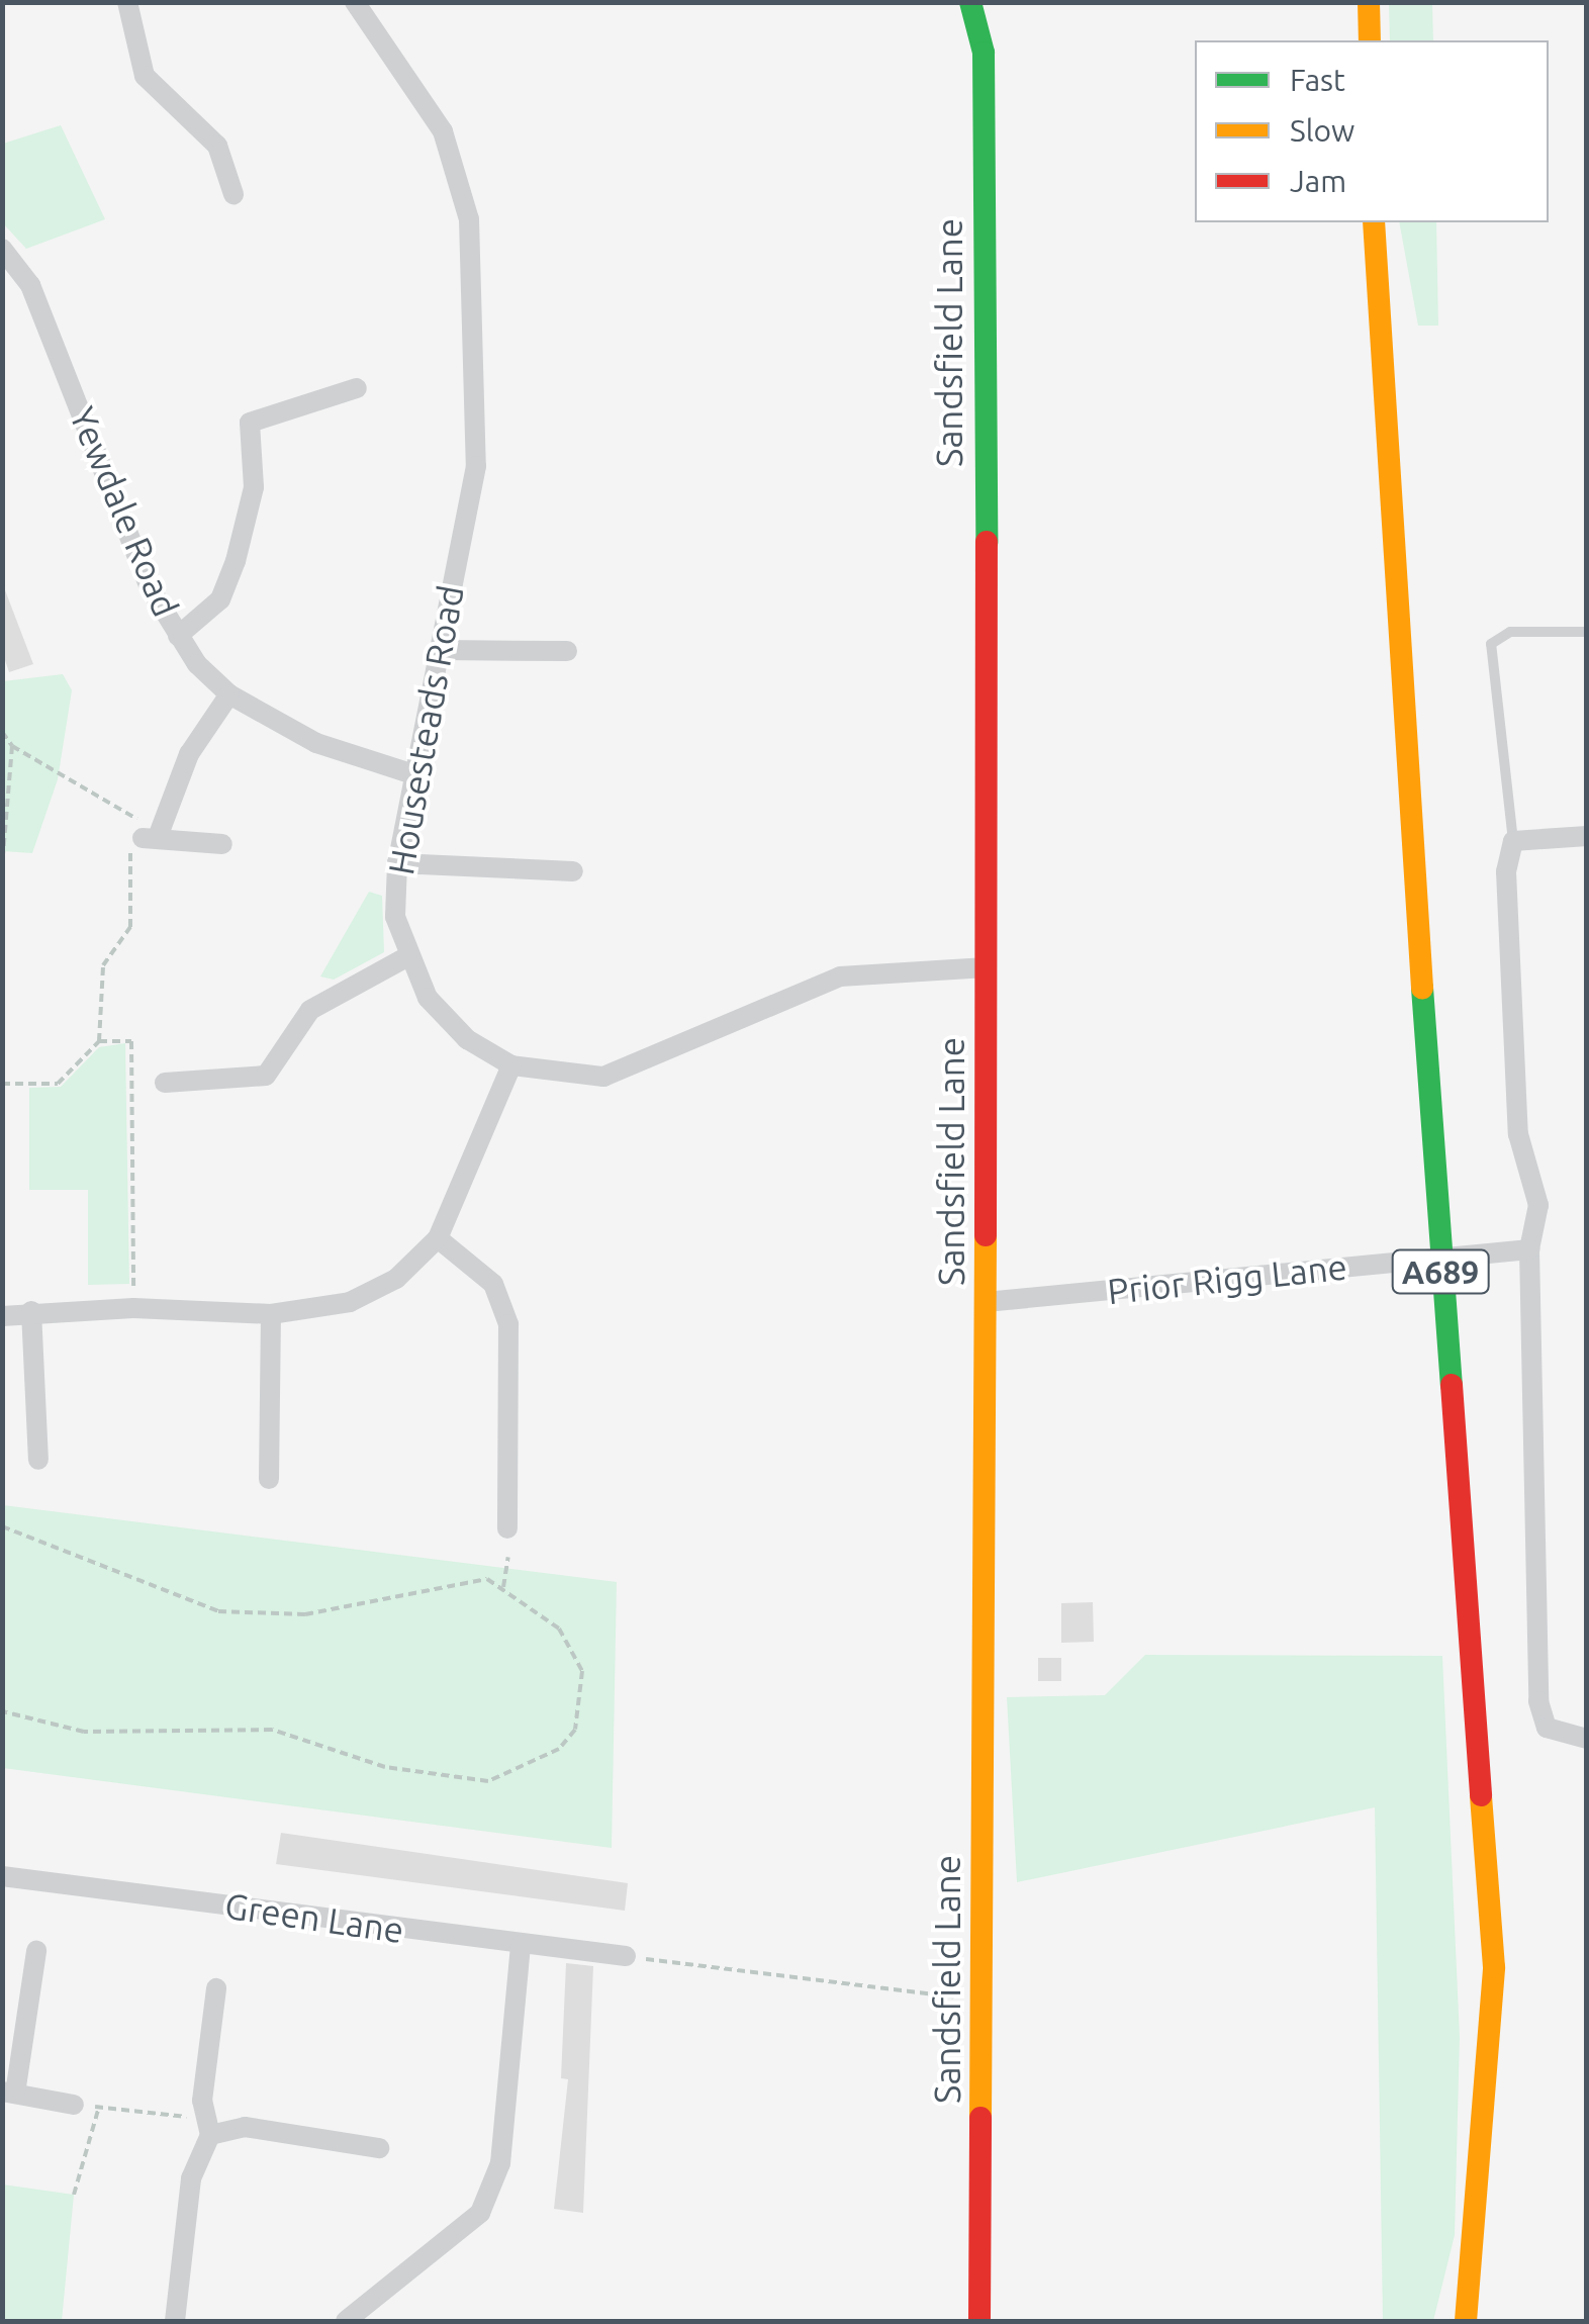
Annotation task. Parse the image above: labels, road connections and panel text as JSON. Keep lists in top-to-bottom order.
{
  "streets": {
    "main road": ["Sandsfield Lane", "A689"],
    "street": [
      "Yewdale Road",
      "Housesteads Road",
      "Prior Rigg Lane",
      "Green Lane"
    ]
  },
  "crossings": [
    ["Sandsfield Lane", "Housesteads Road"],
    ["Sandsfield Lane", "Prior Rigg Lane"],
    ["Yewdale Road", "Housesteads Road"]
  ],
  "legend": ["Fast", "Slow", "Jam"]
}
